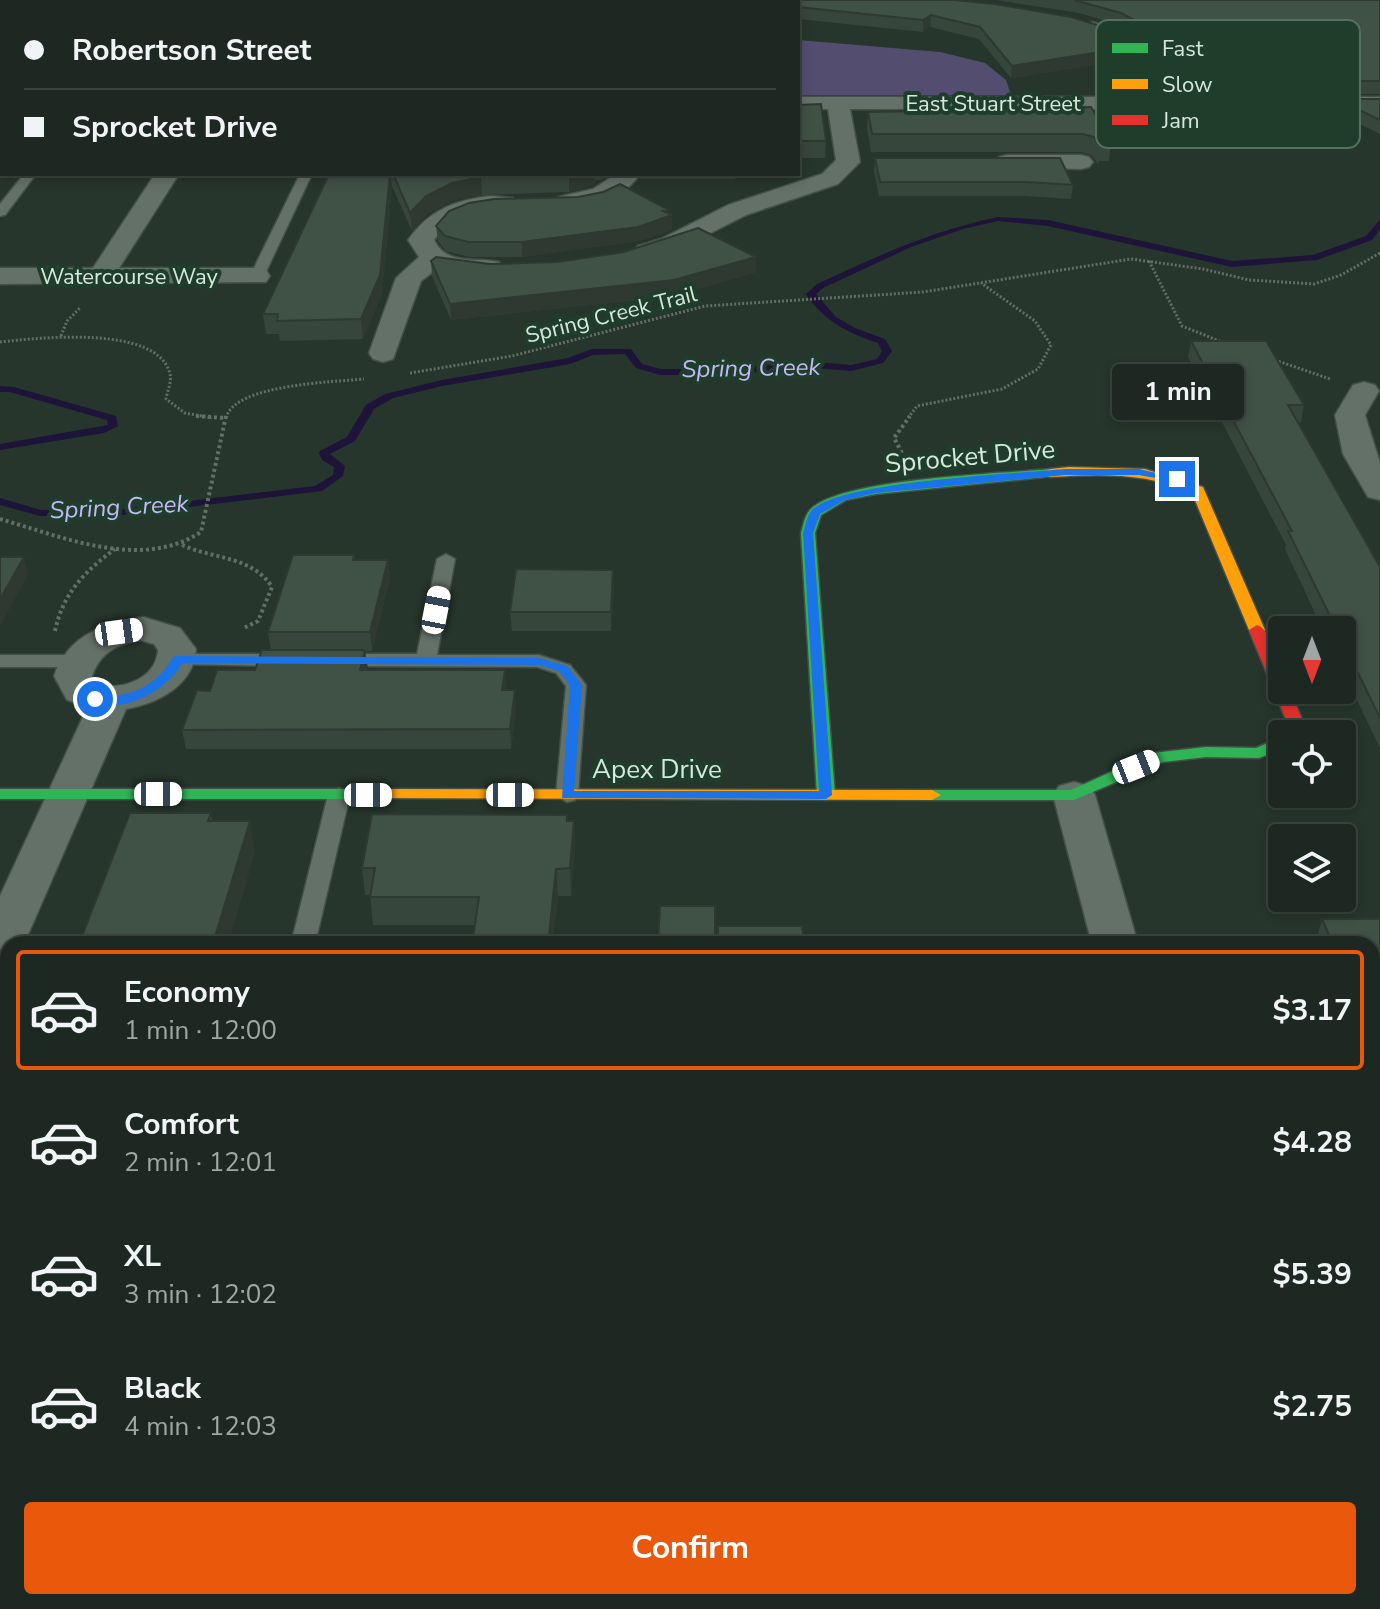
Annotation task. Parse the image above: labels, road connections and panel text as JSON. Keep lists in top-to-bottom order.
{
  "streets": {
    "street": [
      "East Stuart Street",
      "Watercourse Way",
      "Sprocket Drive",
      "Apex Drive"
    ],
    "path": ["Spring Creek Trail"]
  },
  "crossings": [
    ["Sprocket Drive", "Apex Drive"]
  ],
  "water": ["Spring Creek"],
  "legend": ["Fast", "Slow", "Jam"],
  "north": "bottom",
  "page": {
    "banner": ["Robertson Street", "Sprocket Drive"],
    "bubble": "1 min",
    "list": [
      {
        "name": "Economy",
        "note": "1 min · 12:00",
        "value": "$3.17"
      },
      {
        "name": "Comfort",
        "note": "2 min · 12:01",
        "value": "$4.28"
      },
      {
        "name": "XL",
        "note": "3 min · 12:02",
        "value": "$5.39"
      },
      {
        "name": "Black",
        "note": "4 min · 12:03",
        "value": "$2.75"
      }
    ],
    "buttons": "Confirm"
  }
}
